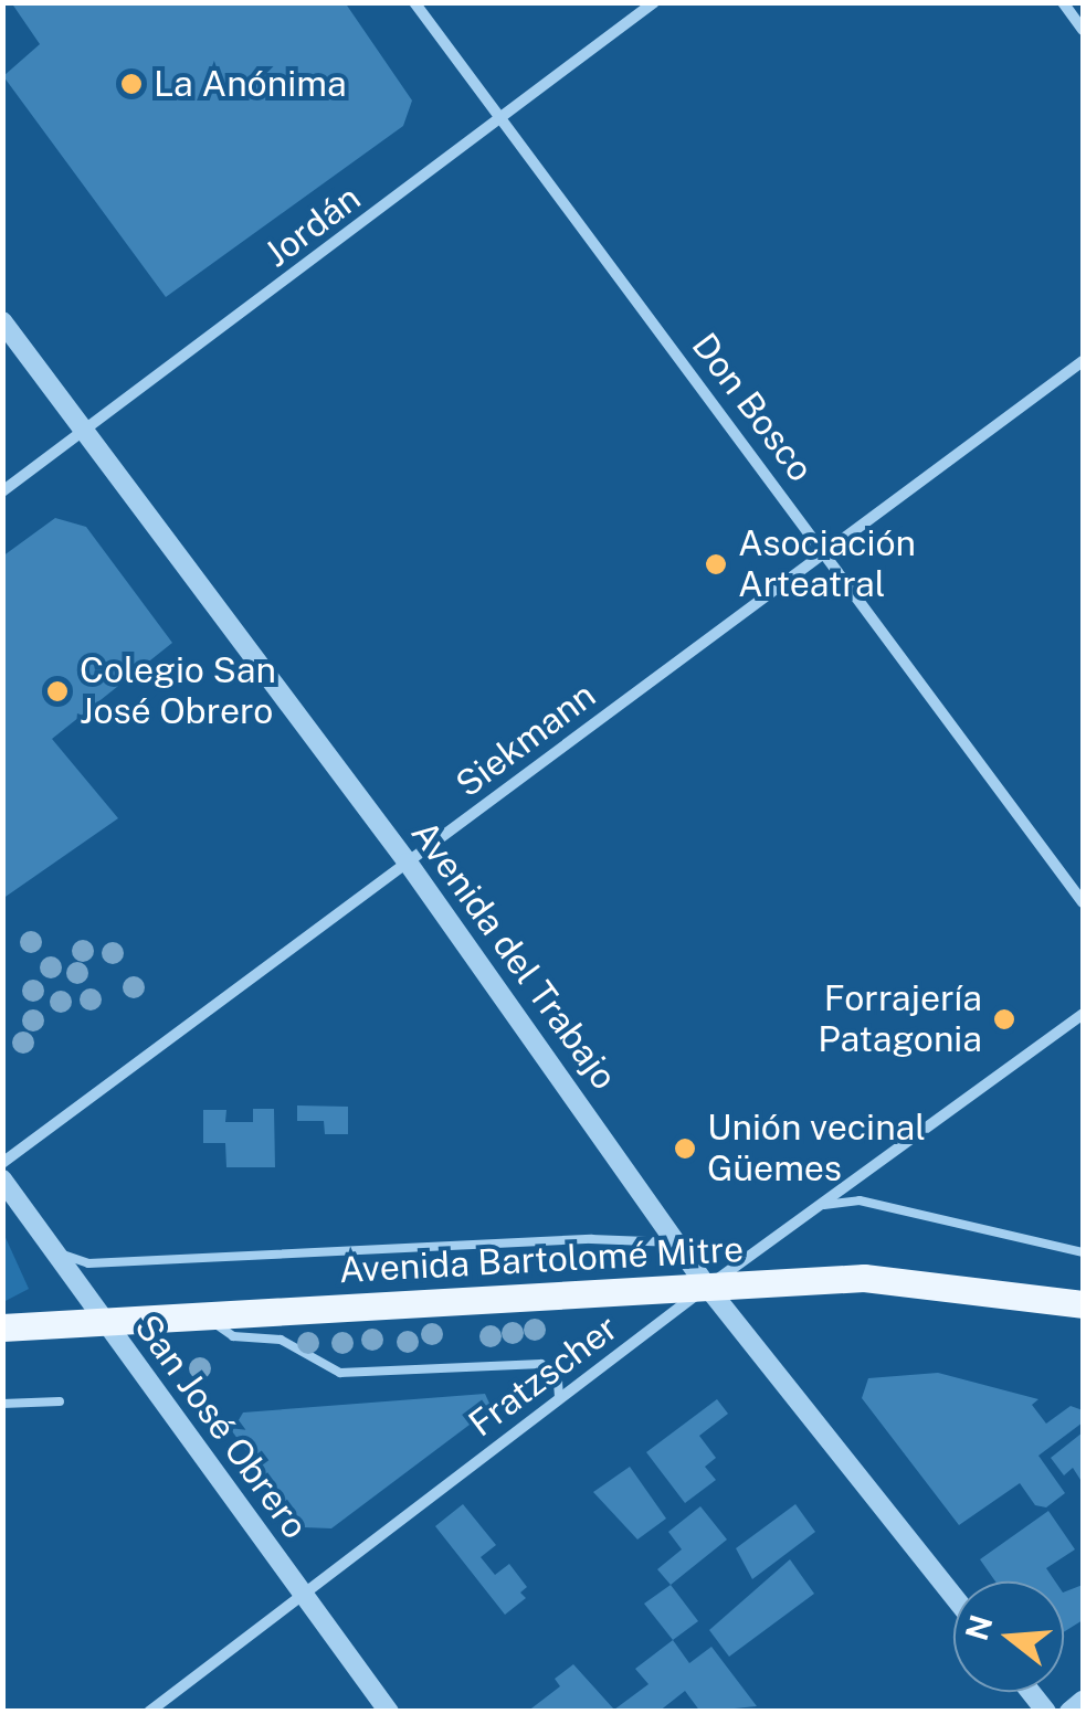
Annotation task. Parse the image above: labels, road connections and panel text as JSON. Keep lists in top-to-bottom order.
{
  "streets": {
    "main road": ["Avenida Bartolomé Mitre"],
    "street": [
      "Jordán",
      "Don Bosco",
      "Siekmann",
      "Avenida del Trabajo",
      "Fratzscher",
      "San José Obrero"
    ]
  },
  "crossings": [
    ["Jordán", "Don Bosco"],
    ["Jordán", "Avenida del Trabajo"],
    ["Don Bosco", "Siekmann"],
    ["Siekmann", "Avenida del Trabajo"],
    ["Avenida del Trabajo", "Avenida Bartolomé Mitre"],
    ["Avenida del Trabajo", "Fratzscher"],
    ["Avenida Bartolomé Mitre", "Fratzscher"],
    ["Avenida Bartolomé Mitre", "San José Obrero"],
    ["Fratzscher", "San José Obrero"]
  ],
  "places": [
    "La Anónima",
    "Asociación Arteatral",
    "Colegio San José Obrero",
    "Forrajería Patagonia",
    "Unión vecinal Güemes"
  ],
  "north": "left"
}
